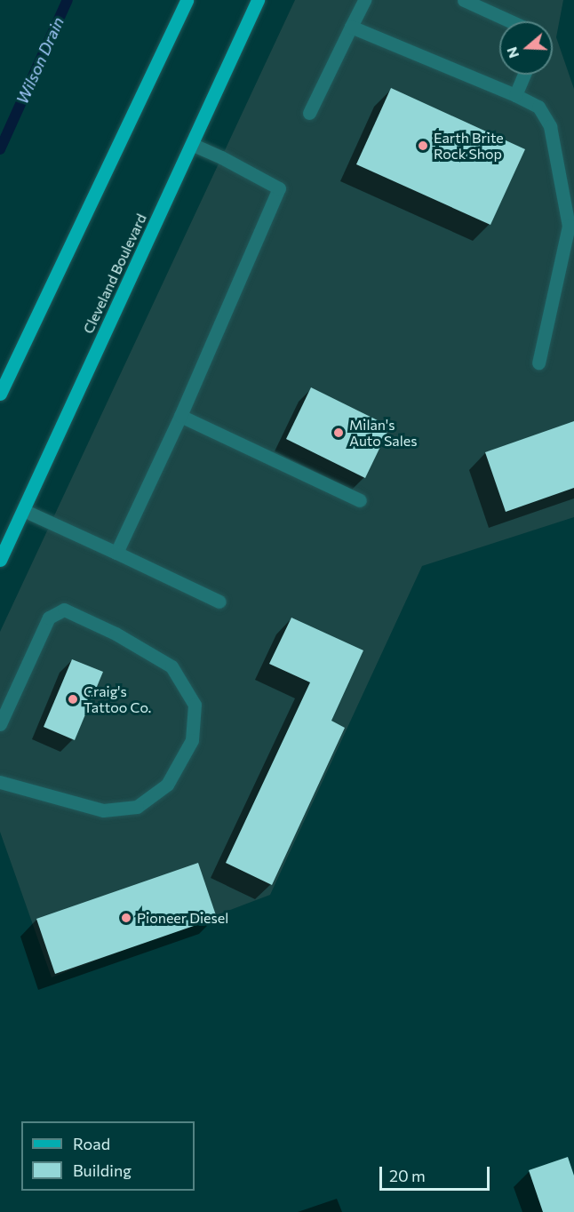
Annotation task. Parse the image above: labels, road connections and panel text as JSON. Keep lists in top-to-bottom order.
{
  "streets": {
    "main road": ["Cleveland Boulevard"]
  },
  "water": ["Wilson Drain"],
  "places": [
    "Earth Brite Rock Shop",
    "Milan's Auto Sales",
    "Craig's Tattoo Co.",
    "Pioneer Diesel"
  ],
  "legend": ["Road", "Building"],
  "scale_bar": "20 m",
  "north": "left"
}
